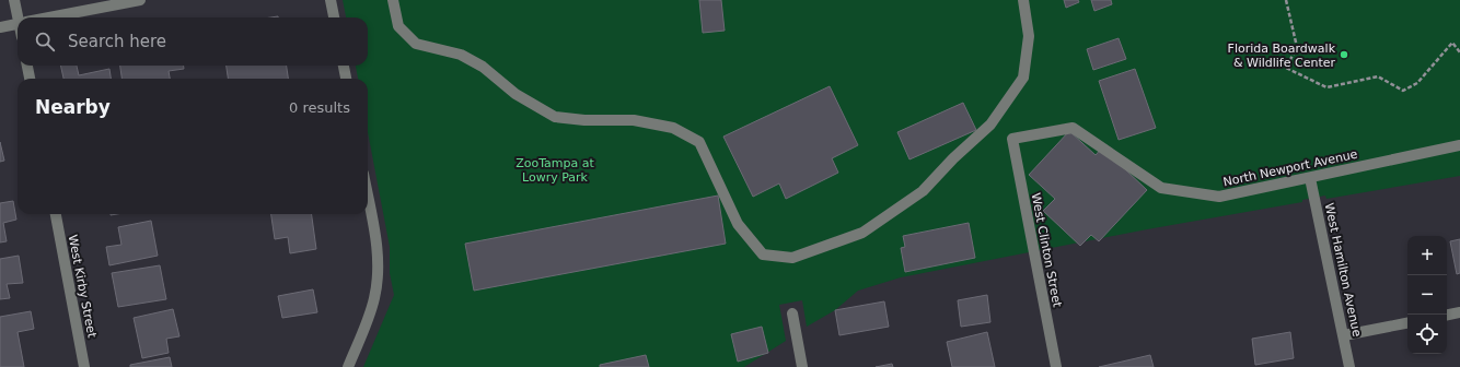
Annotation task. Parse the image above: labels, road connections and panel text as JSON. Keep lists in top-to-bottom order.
{
  "streets": {
    "street": [
      "North Newport Avenue",
      "West Clinton Street",
      "West Hamilton Avenue",
      "West Kirby Street"
    ]
  },
  "crossings": [
    ["North Newport Avenue", "West Clinton Street"],
    ["North Newport Avenue", "West Hamilton Avenue"]
  ],
  "parks": ["ZooTampa at Lowry Park"],
  "places": ["Florida Boardwalk & Wildlife Center"],
  "page": {
    "search": "Search here",
    "heading": ["Nearby", "0 results"],
    "map_buttons": ["+", "−"]
  }
}
